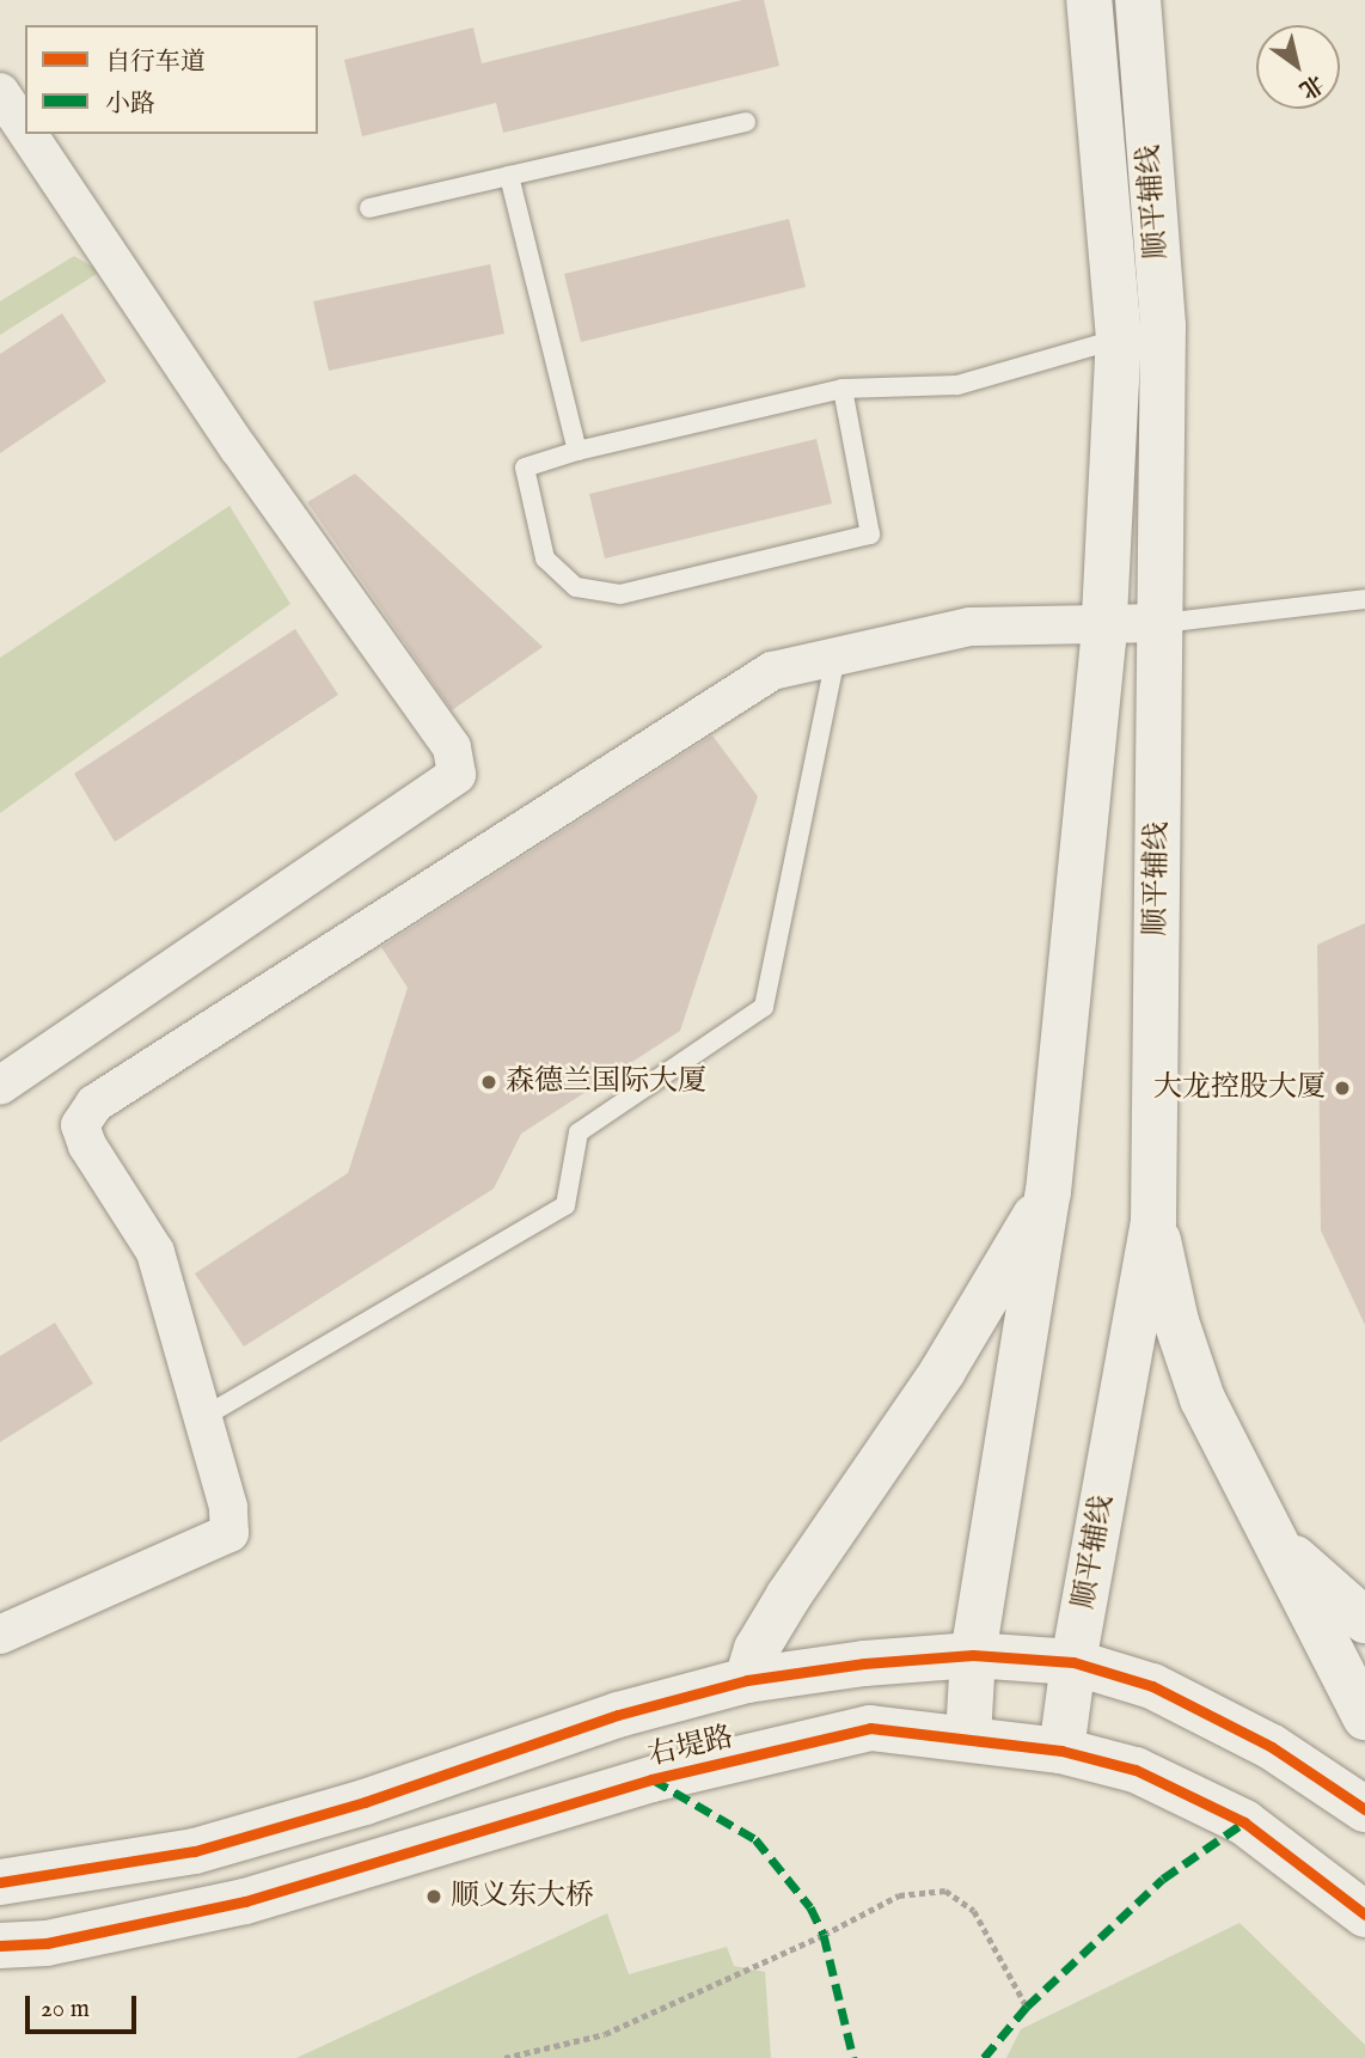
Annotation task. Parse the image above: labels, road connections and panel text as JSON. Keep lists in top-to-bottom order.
{
  "streets": {
    "main road": ["顺平辅线", "右堤路"]
  },
  "crossings": [
    ["顺平辅线", "右堤路"]
  ],
  "places": ["森德兰国际大厦", "大龙控股大厦", "顺义东大桥"],
  "legend": ["自行车道", "小路"],
  "scale_bar": "20 m",
  "north": "bottom right"
}
